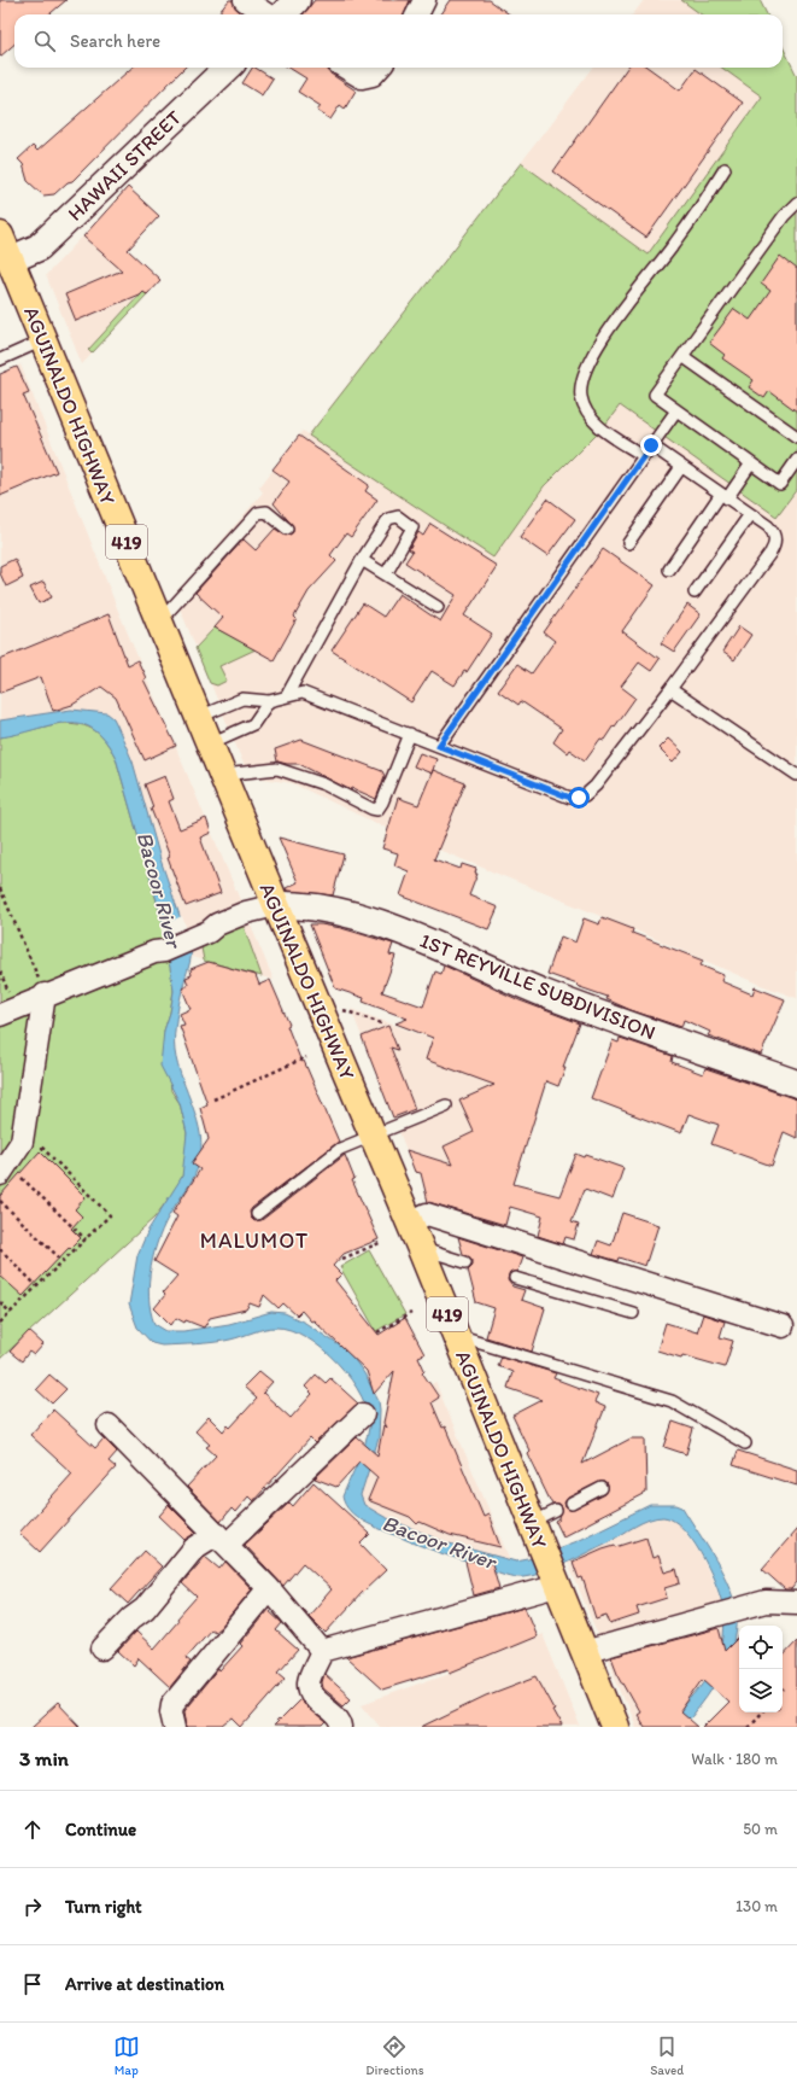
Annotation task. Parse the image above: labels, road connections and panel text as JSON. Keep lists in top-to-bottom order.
{
  "streets": {
    "highway": ["AGUINALDO HIGHWAY", "419"],
    "street": ["HAWAII STREET", "1ST REYVILLE SUBDIVISION"]
  },
  "crossings": [
    ["HAWAII STREET", "AGUINALDO HIGHWAY"],
    ["AGUINALDO HIGHWAY", "1ST REYVILLE SUBDIVISION"]
  ],
  "districts": ["MALUMOT"],
  "water": ["Bacoor River"],
  "page": {
    "search": "Search here",
    "heading": ["3 min", "Walk · 180 m"],
    "list": [
      ["Continue", "50 m"],
      ["Turn right", "130 m"],
      "Arrive at destination"
    ],
    "nav": ["Map", "Directions", "Saved"]
  }
}
